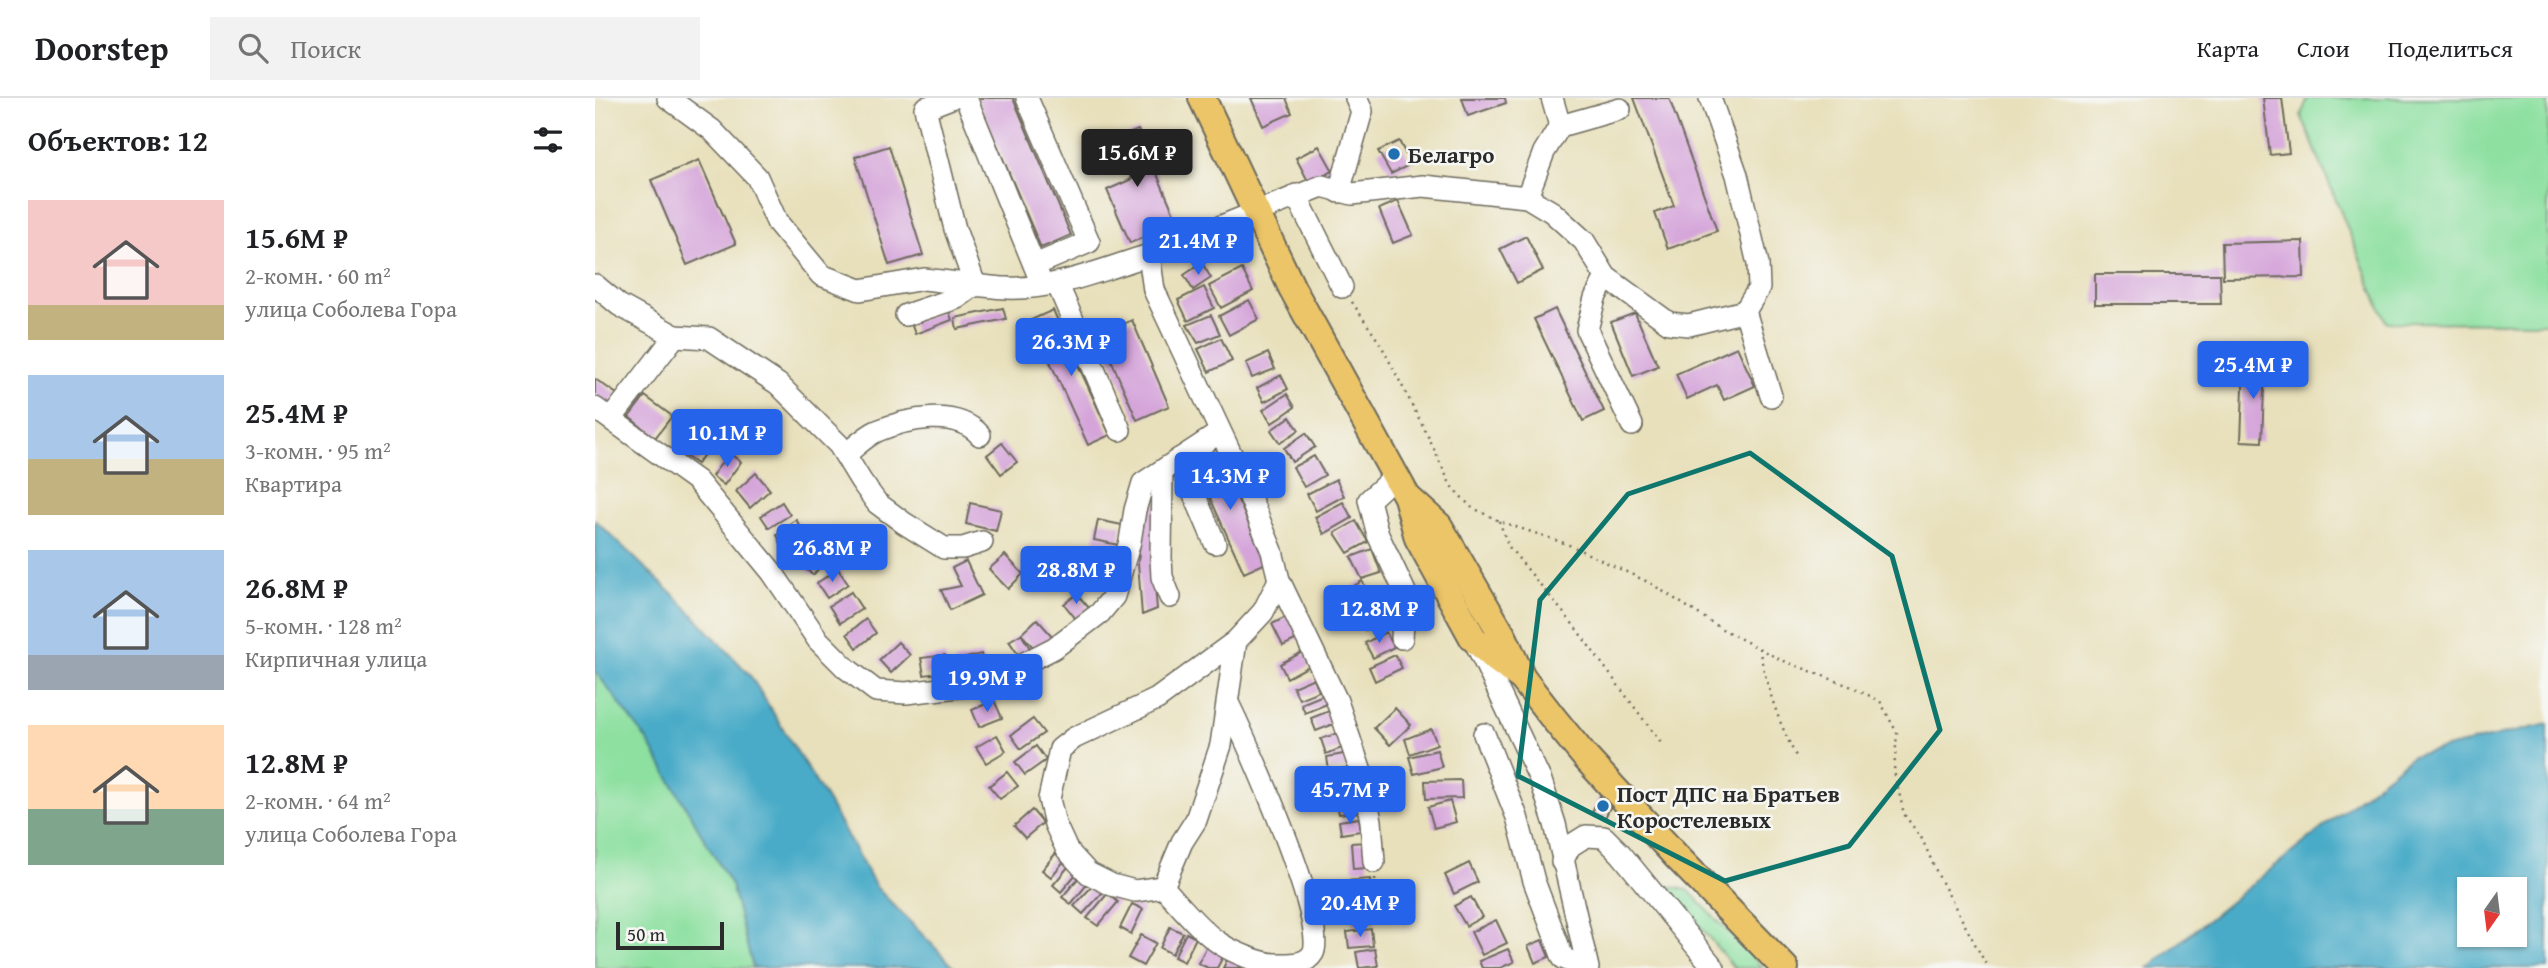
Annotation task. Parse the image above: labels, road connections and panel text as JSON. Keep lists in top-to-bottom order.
{
  "places": ["Белагро", "Пост ДПС на Братьев Коростелевых"],
  "scale_bar": "50 m",
  "north": "bottom",
  "page": {
    "header": "Doorstep",
    "search": "Поиск",
    "nav": ["Карта", "Слои", "Поделиться"],
    "heading": "Объектов: 12",
    "price": [
      "15.6M ₽",
      "21.4M ₽",
      "26.3M ₽",
      "25.4M ₽",
      "10.1M ₽",
      "14.3M ₽",
      "26.8M ₽",
      "28.8M ₽",
      "12.8M ₽",
      "19.9M ₽",
      "45.7M ₽",
      "20.4M ₽"
    ],
    "list": [
      {
        "name": "15.6M ₽",
        "note": "2-комн. · 60 m² · улица Соболева Гора"
      },
      {
        "name": "25.4M ₽",
        "note": "3-комн. · 95 m² · Квартира"
      },
      {
        "name": "26.8M ₽",
        "note": "5-комн. · 128 m² · Кирпичная улица"
      },
      {
        "name": "12.8M ₽",
        "note": "2-комн. · 64 m² · улица Соболева Гора"
      }
    ],
    "scale": "50 m"
  }
}
